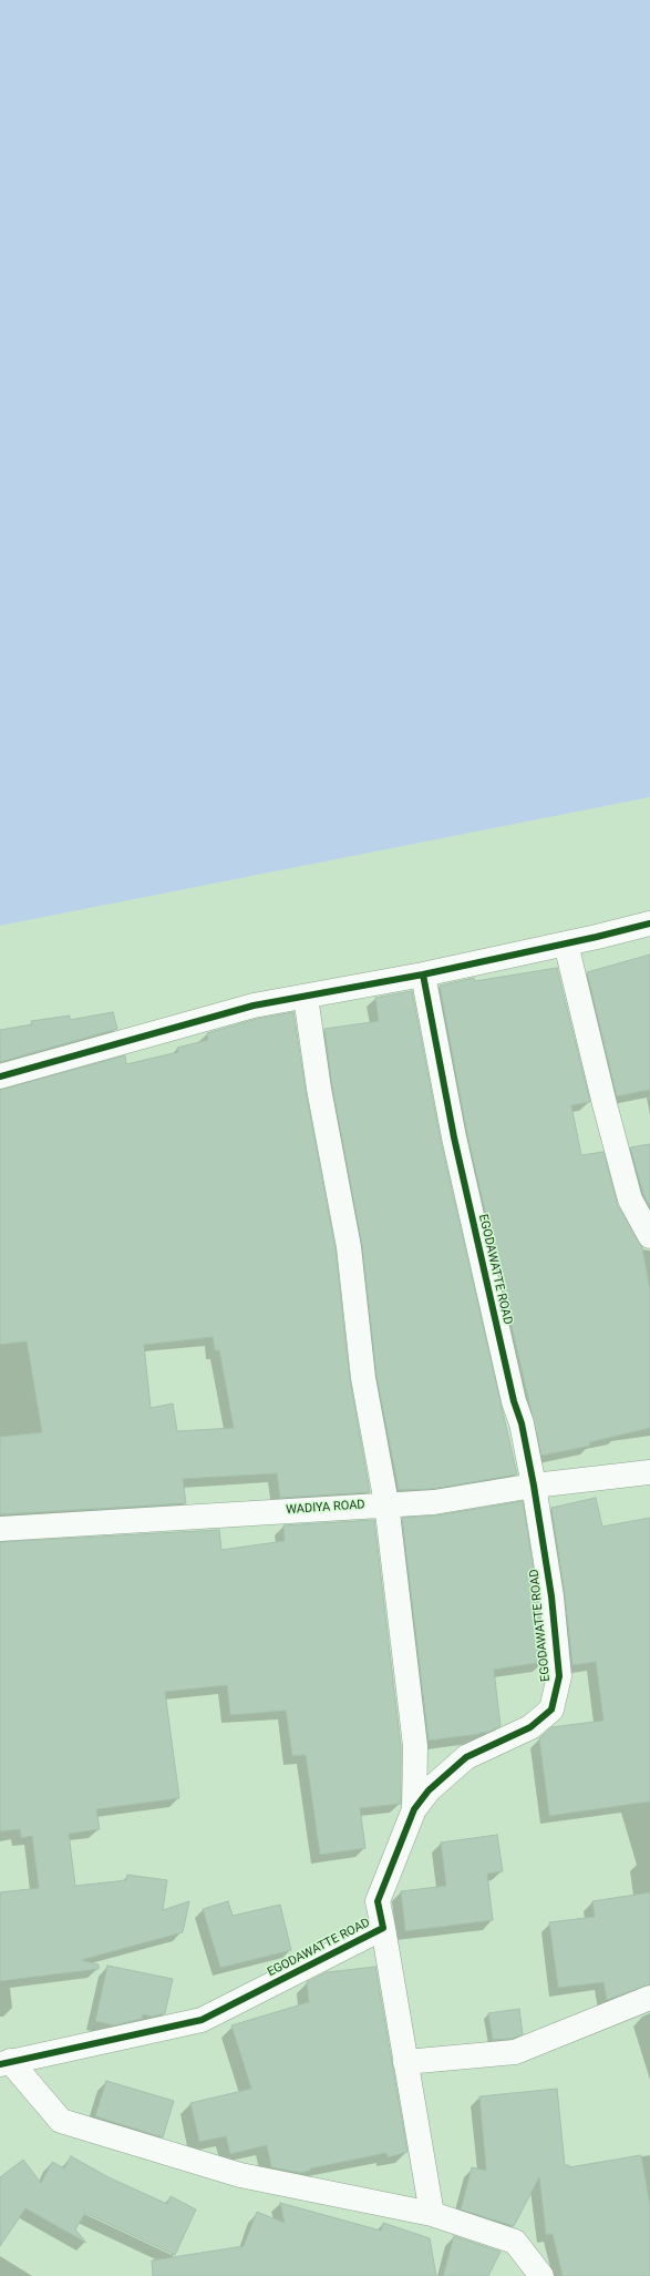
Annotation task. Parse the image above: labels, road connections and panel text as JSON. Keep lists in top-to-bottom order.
{
  "streets": {
    "street": ["EGODAWATTE ROAD", "WADIYA ROAD"]
  },
  "crossings": [
    ["EGODAWATTE ROAD", "WADIYA ROAD"]
  ]
}
